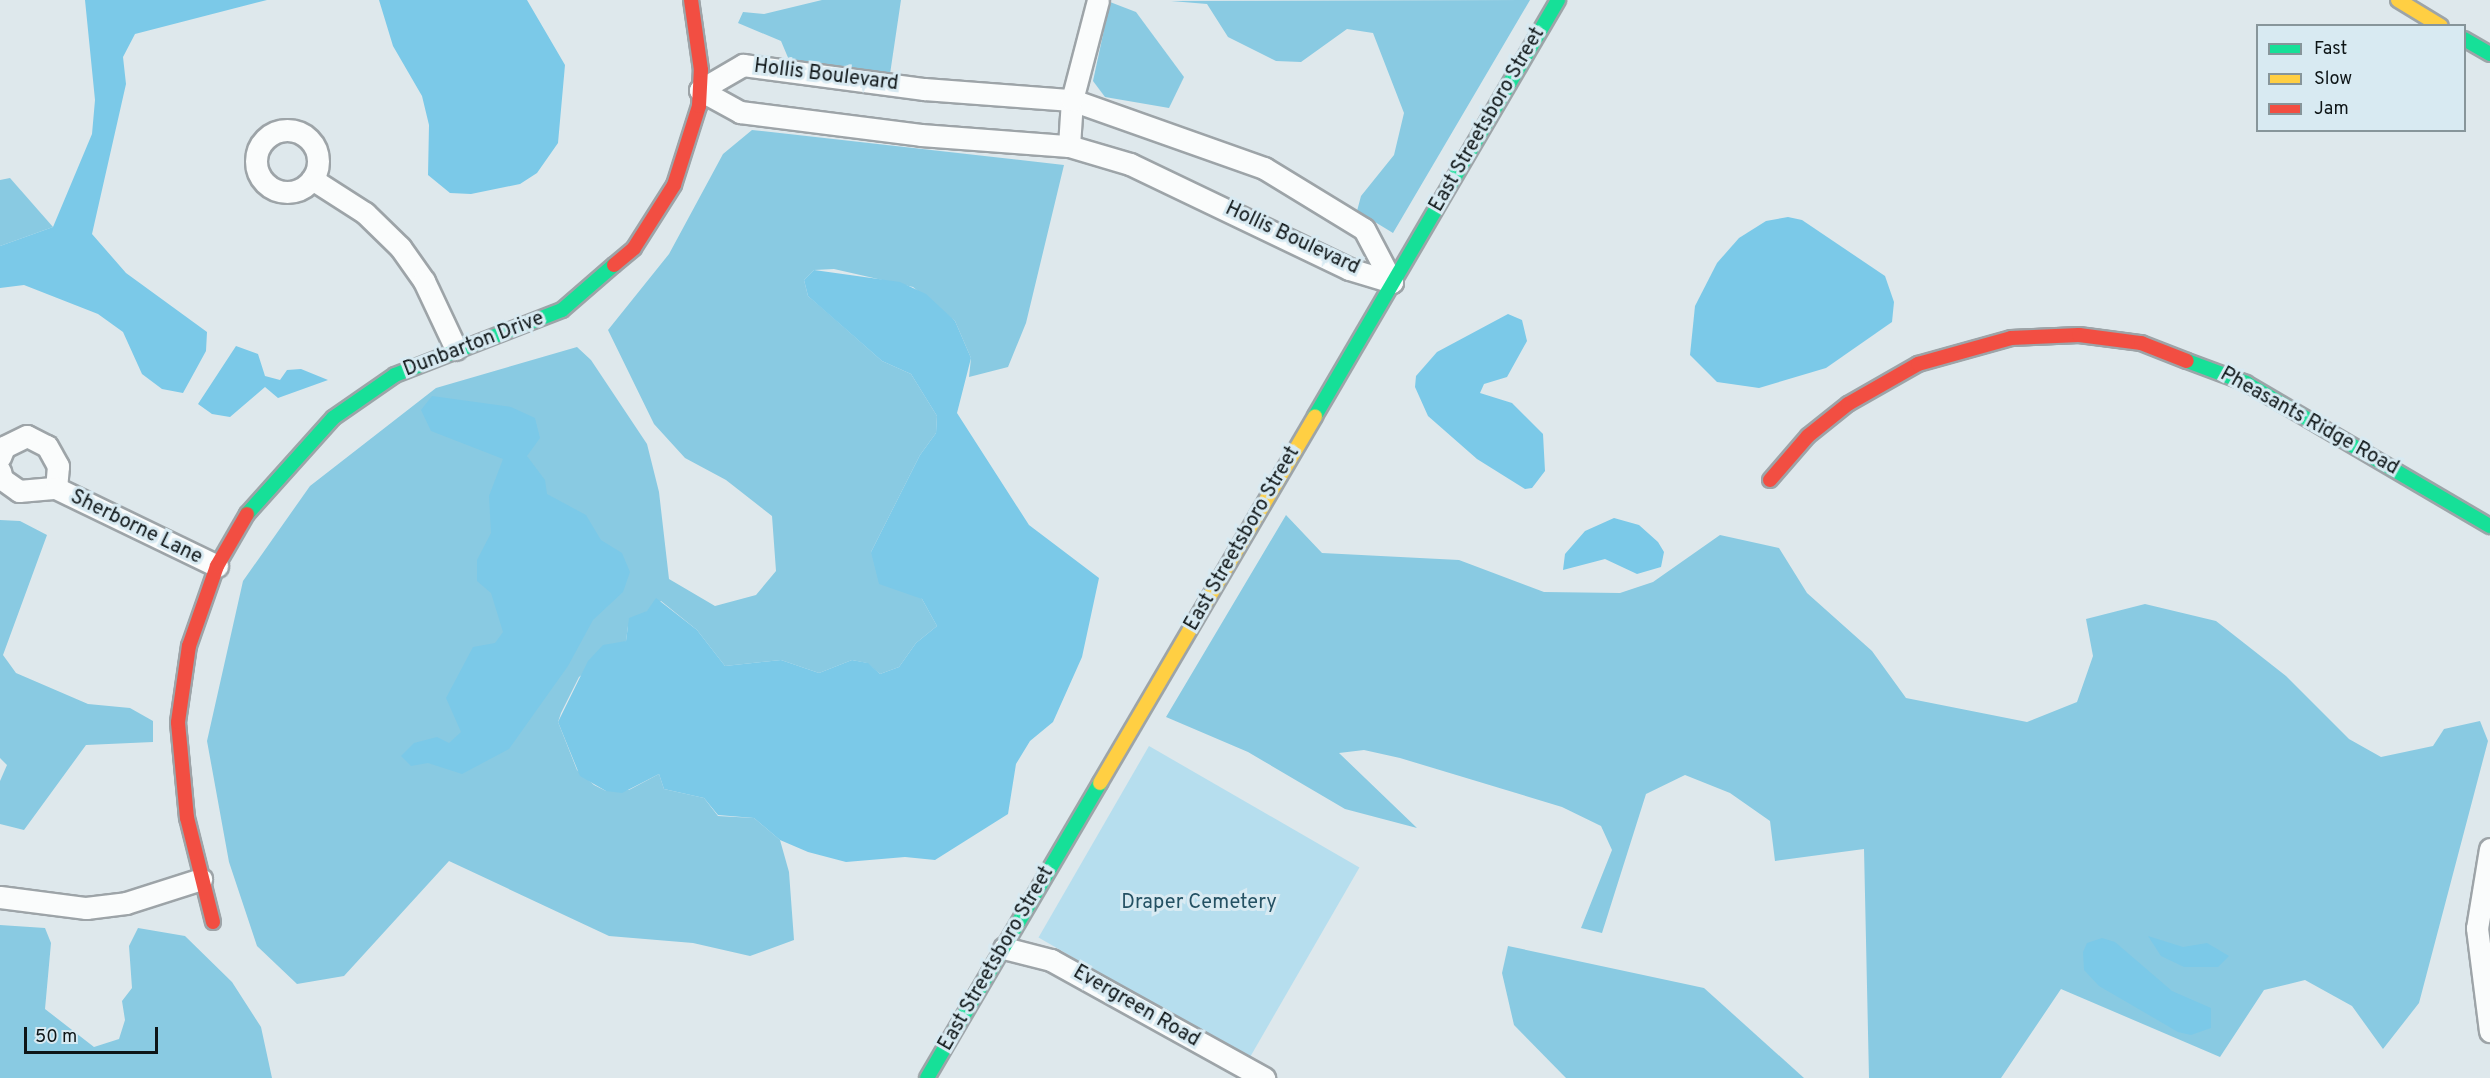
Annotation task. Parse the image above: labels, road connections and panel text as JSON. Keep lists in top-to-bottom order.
{
  "streets": {
    "street": [
      "Hollis Boulevard",
      "East Streetsboro Street",
      "Dunbarton Drive",
      "Pheasants Ridge Road",
      "Sherborne Lane",
      "Evergreen Road"
    ]
  },
  "crossings": [
    ["Hollis Boulevard", "East Streetsboro Street"],
    ["Hollis Boulevard", "Dunbarton Drive"],
    ["East Streetsboro Street", "Evergreen Road"],
    ["Dunbarton Drive", "Sherborne Lane"]
  ],
  "parks": ["Draper Cemetery"],
  "legend": ["Fast", "Slow", "Jam"],
  "scale_bar": "50 m"
}
